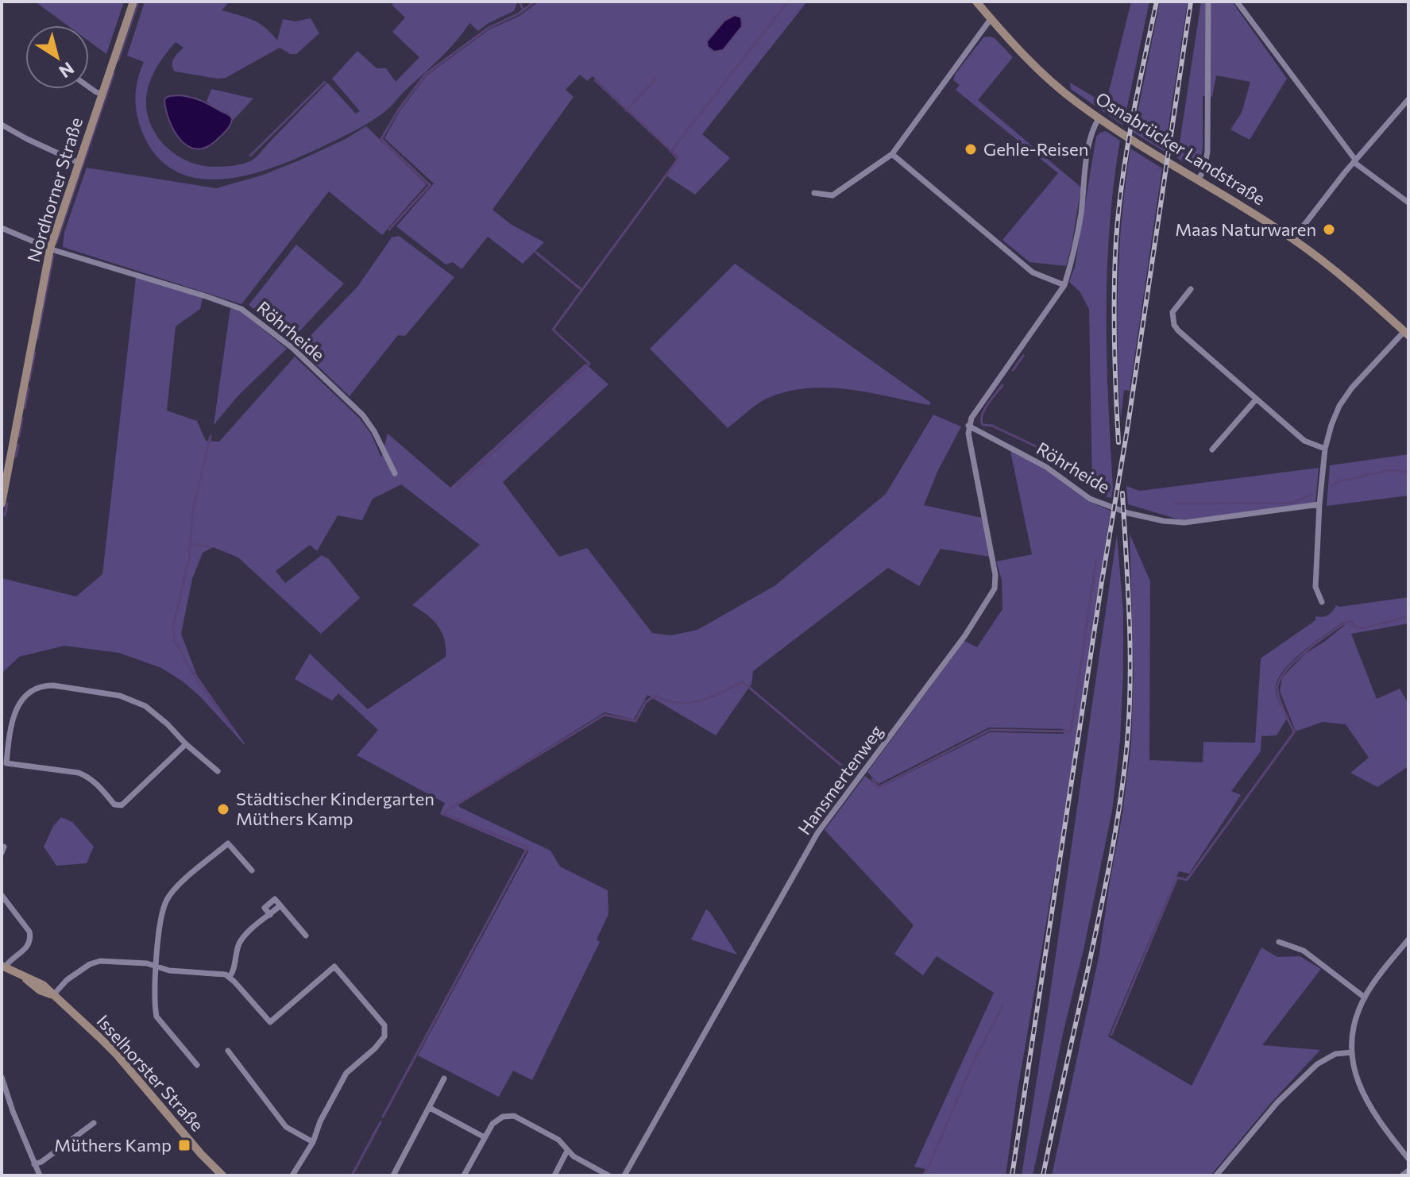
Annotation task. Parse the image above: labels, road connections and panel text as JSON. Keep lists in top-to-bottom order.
{
  "streets": {
    "street": [
      "Osnabrücker Landstraße",
      "Nordhorner Straße",
      "Röhrheide",
      "Hansmertenweg",
      "Isselhorster Straße"
    ]
  },
  "crossings": [
    ["Nordhorner Straße", "Röhrheide"],
    ["Röhrheide", "Hansmertenweg"]
  ],
  "places": {
    "other": ["Gehle-Reisen", "Maas Naturwaren", "Städtischer Kindergarten Müthers Kamp"],
    "transit": ["Müthers Kamp"]
  },
  "north": "bottom right"
}
